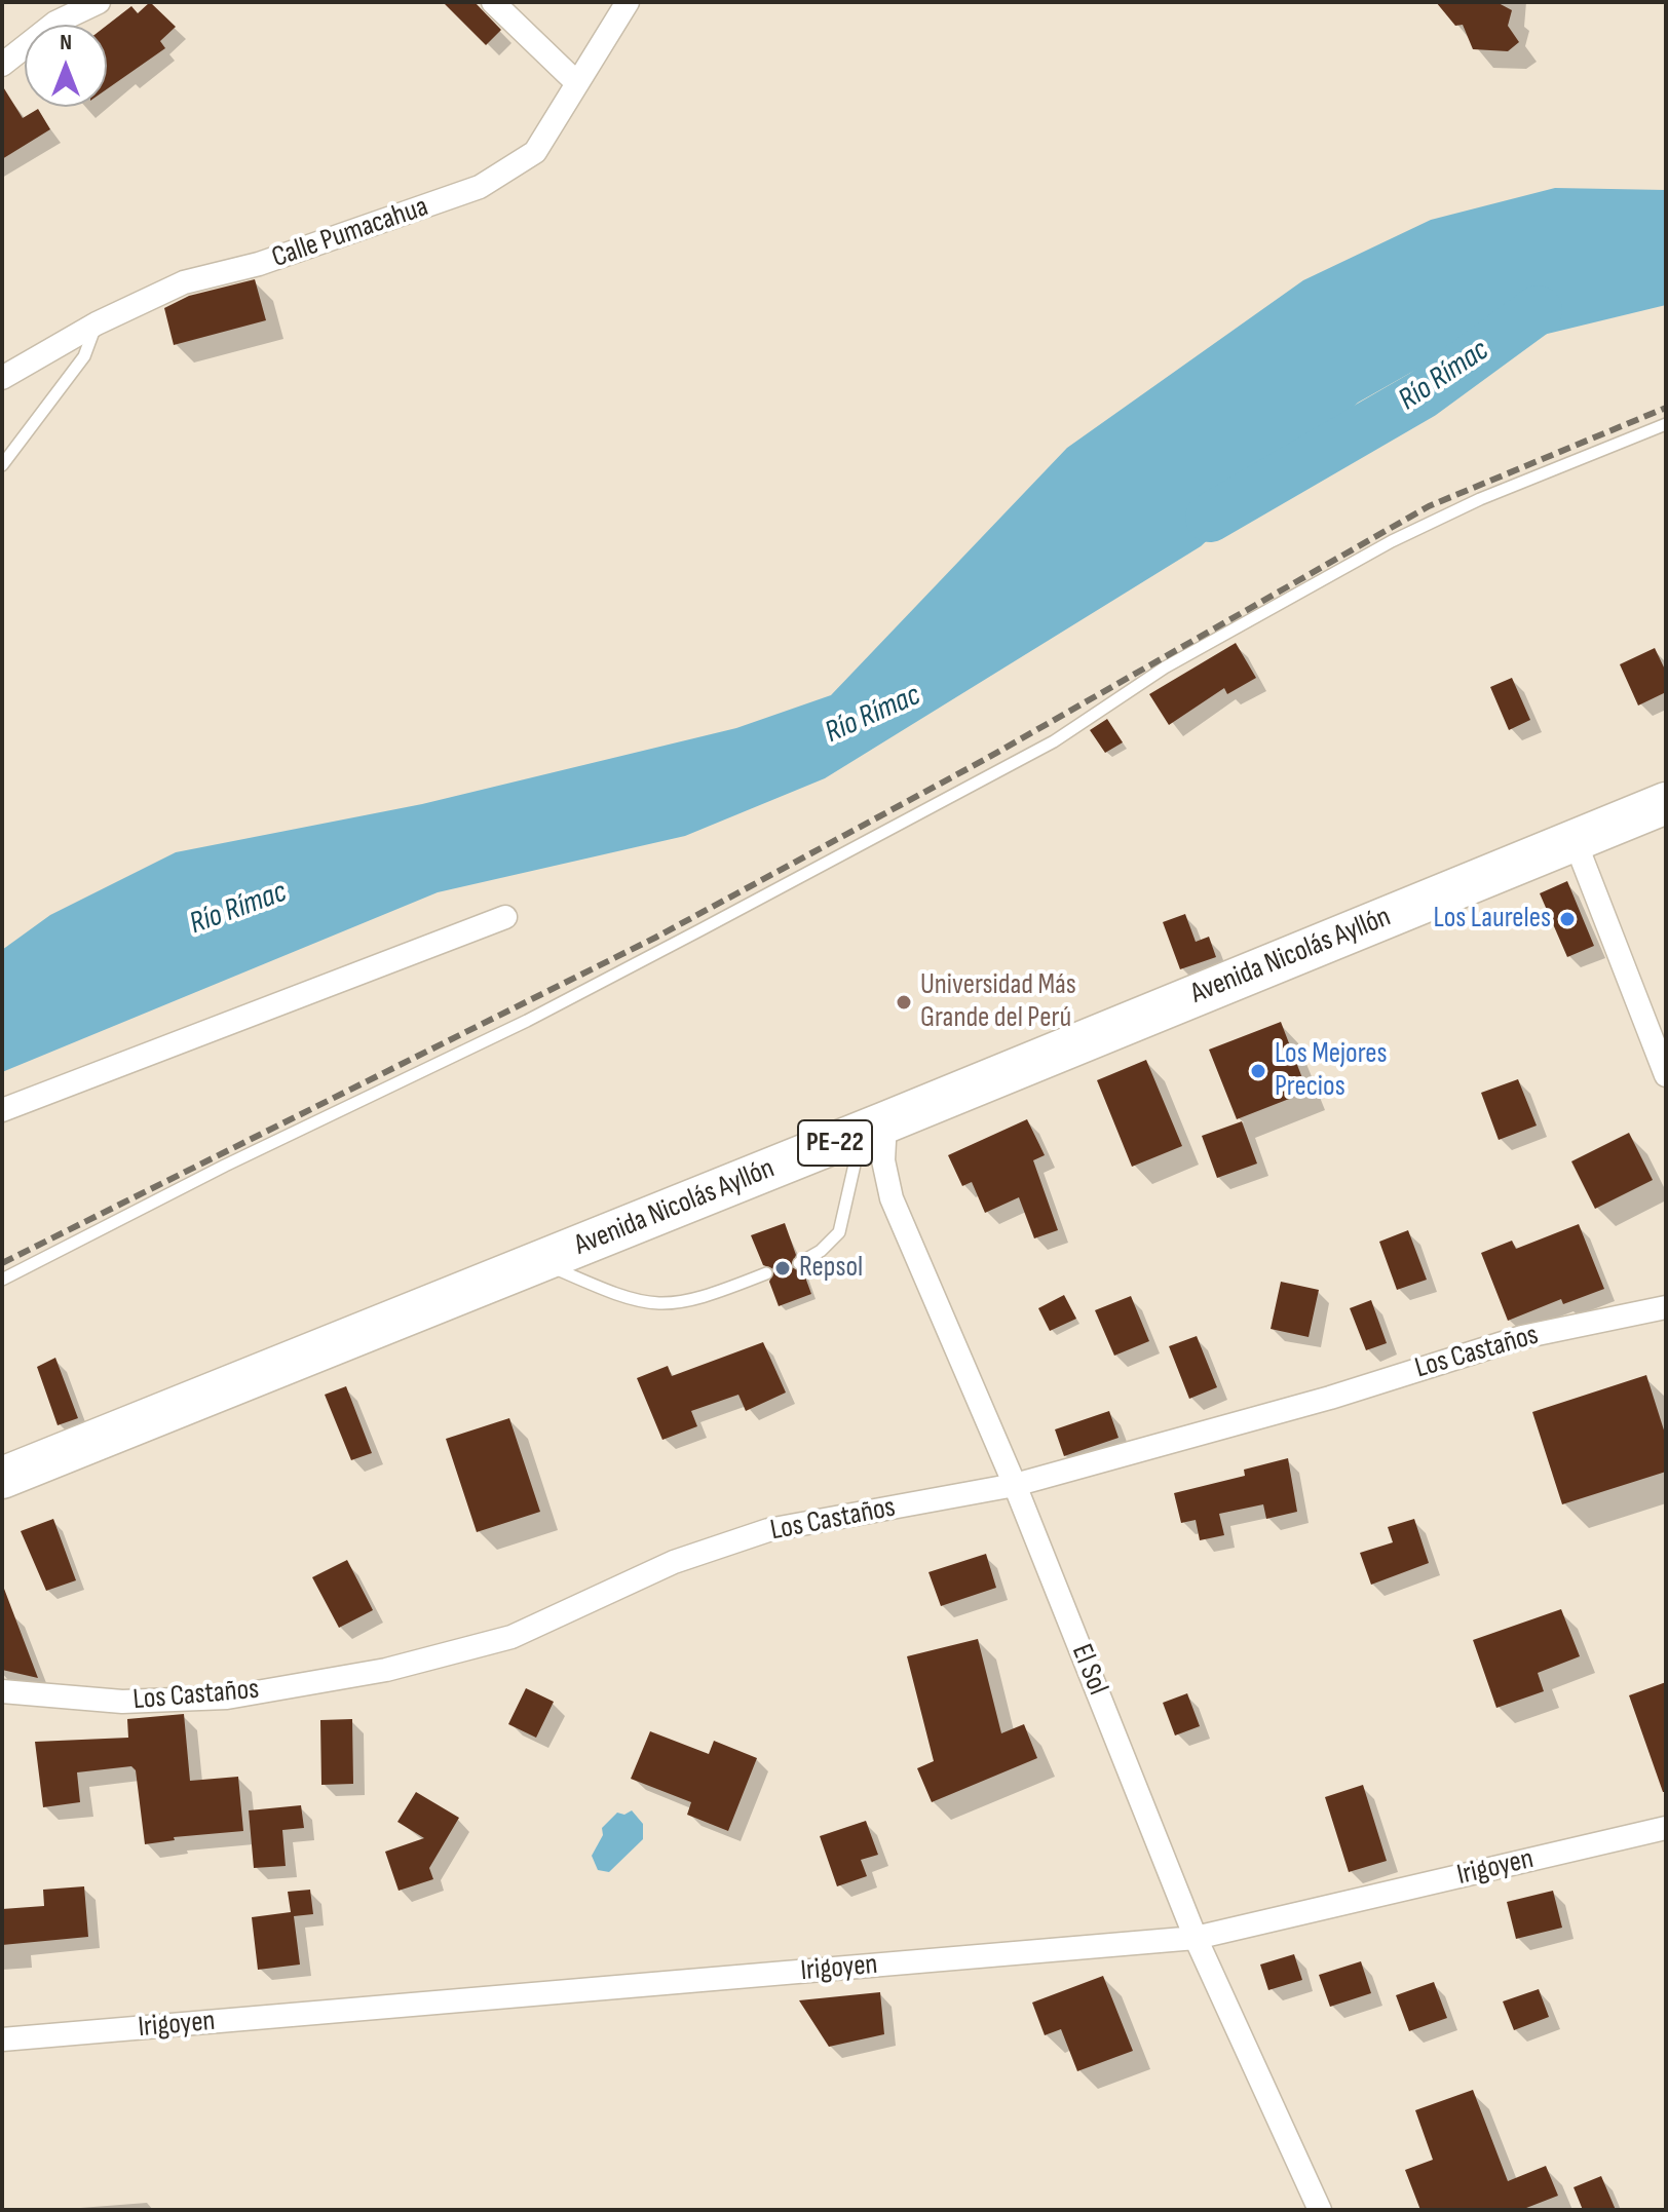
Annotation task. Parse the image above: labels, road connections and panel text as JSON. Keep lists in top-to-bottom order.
{
  "streets": {
    "highway": ["Avenida Nicolás Ayllón", "PE-22"],
    "street": [
      "Calle Pumacahua",
      "Los Castaños",
      "El Sol",
      "Irigoyen"
    ]
  },
  "crossings": [
    ["Avenida Nicolás Ayllón", "El Sol"],
    ["Los Castaños", "El Sol"],
    ["El Sol", "Irigoyen"]
  ],
  "water": ["Río Rímac"],
  "places": [
    "Los Laureles",
    "Universidad Más Grande del Perú",
    "Los Mejores Precios",
    "Repsol"
  ],
  "north": "top"
}
